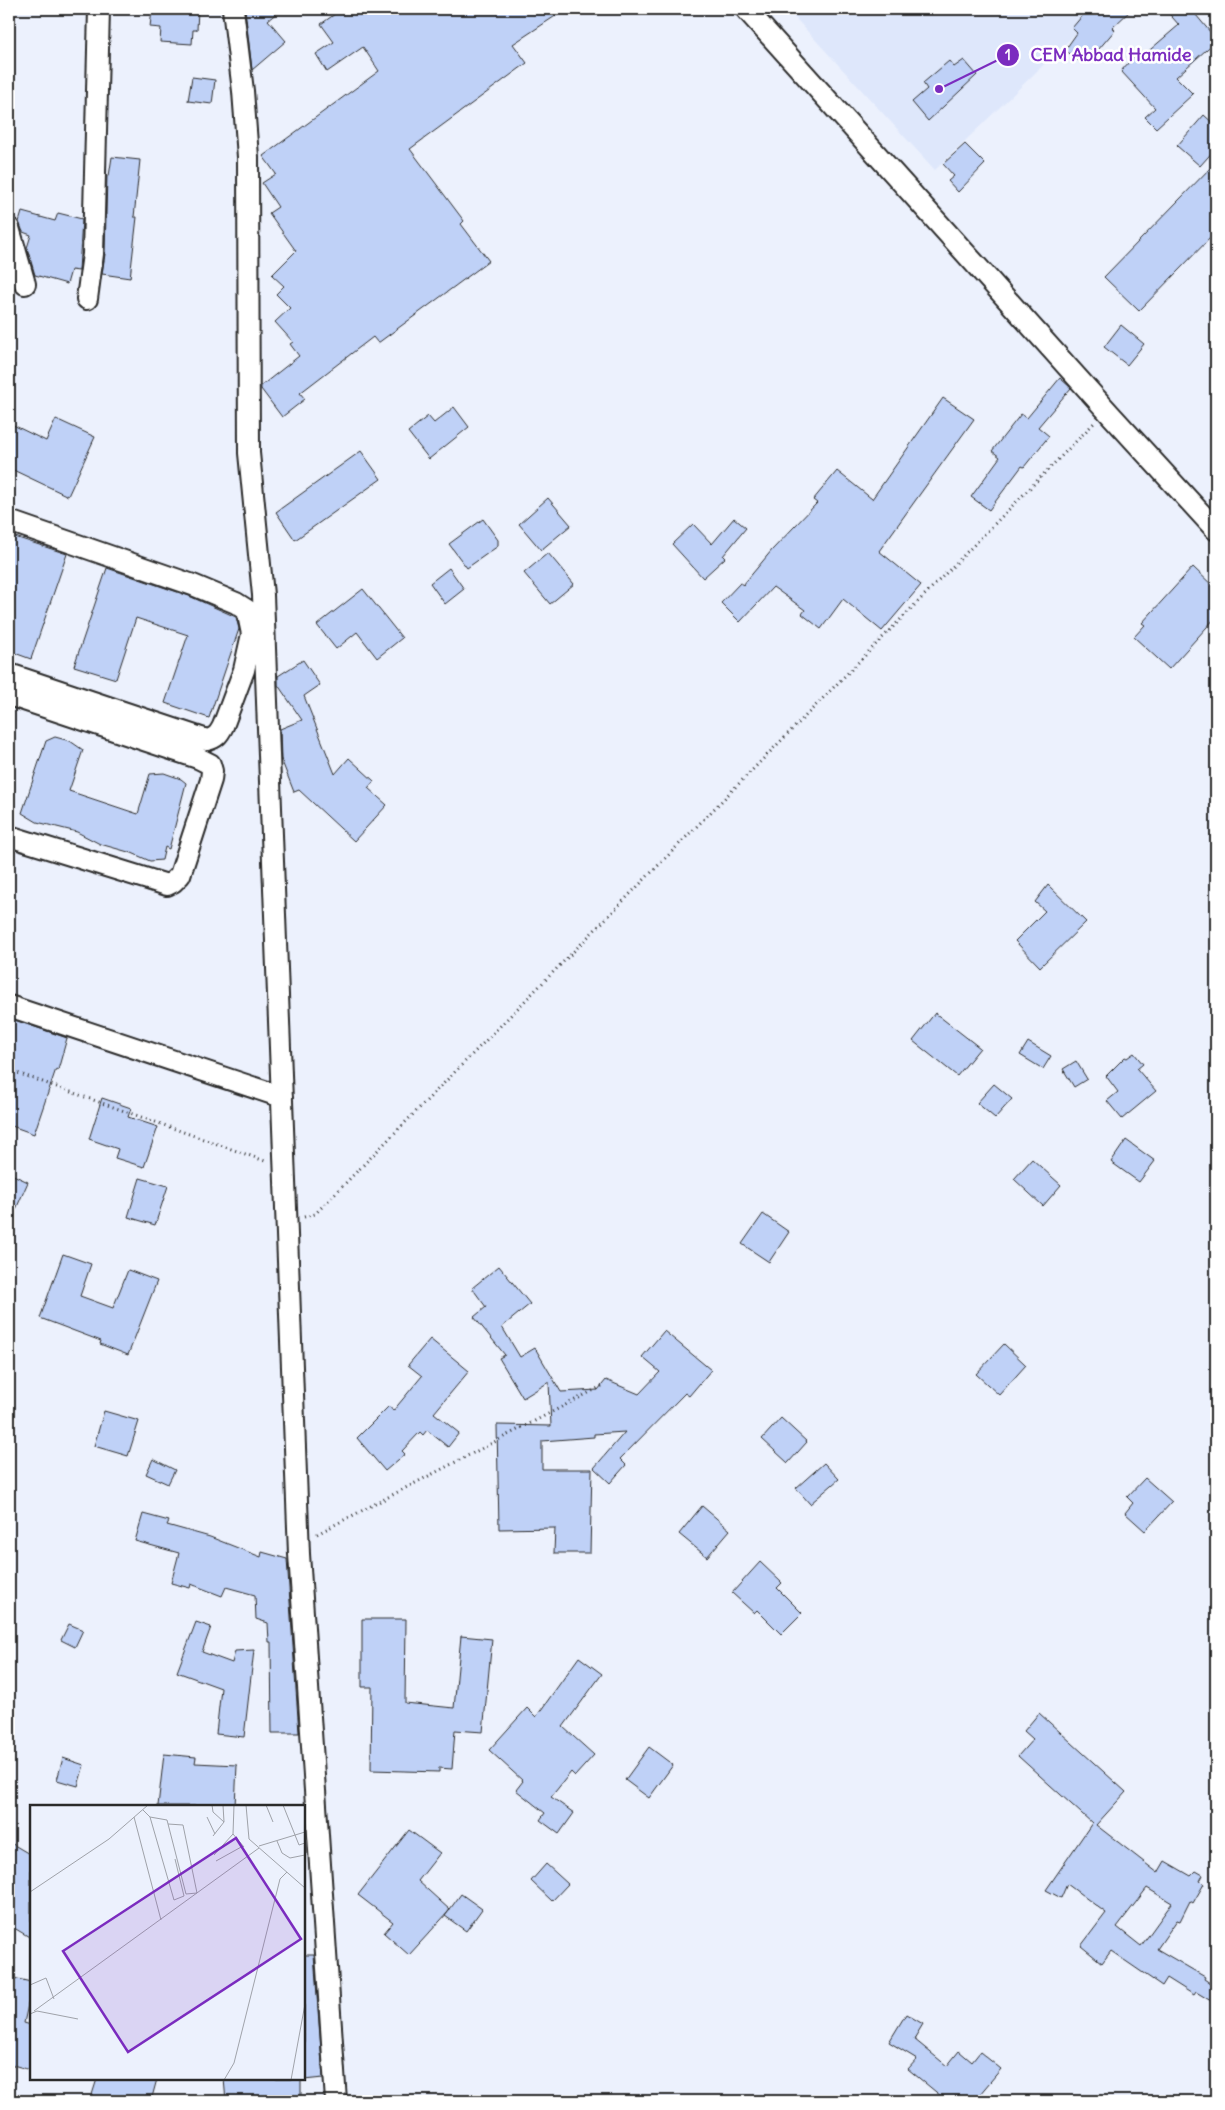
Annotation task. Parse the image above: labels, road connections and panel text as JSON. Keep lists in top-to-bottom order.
{
  "places": ["CEM Abbad Hamide"]
}
